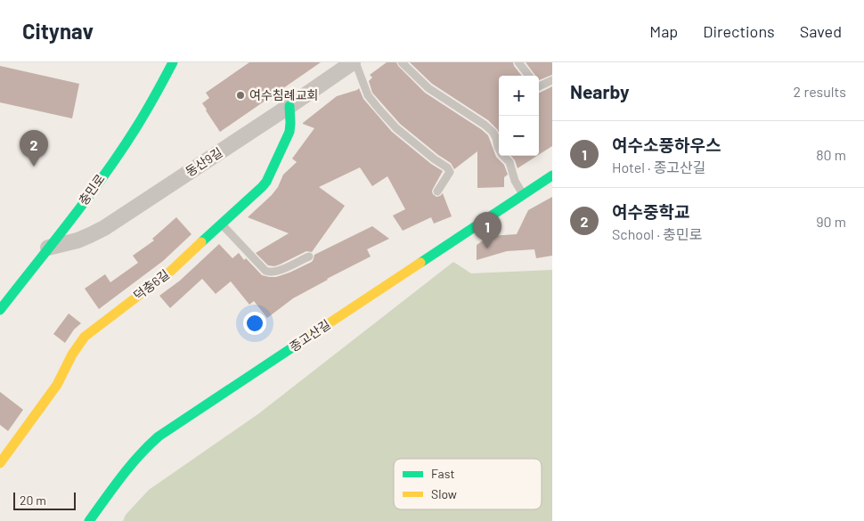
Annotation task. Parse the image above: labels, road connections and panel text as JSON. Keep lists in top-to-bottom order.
{
  "streets": {
    "street": [
      "동산9길",
      "충민로",
      "덕충6길",
      "종고산길"
    ]
  },
  "crossings": [
    ["동산9길", "충민로"],
    ["동산9길", "덕충6길"]
  ],
  "places": ["여수침례교회"],
  "legend": ["Fast", "Slow"],
  "scale_bar": "20 m",
  "page": {
    "header": "Citynav",
    "nav": ["Map", "Directions", "Saved"],
    "heading": ["Nearby", "2 results"],
    "map_buttons": ["+", "−"],
    "list": [
      {
        "mark": "1",
        "name": "여수소풍하우스",
        "note": "Hotel · 종고산길",
        "value": "80 m"
      },
      {
        "mark": "2",
        "name": "여수중학교",
        "note": "School · 충민로",
        "value": "90 m"
      }
    ],
    "pins": ["2", "1"],
    "scale": "20 m"
  }
}
